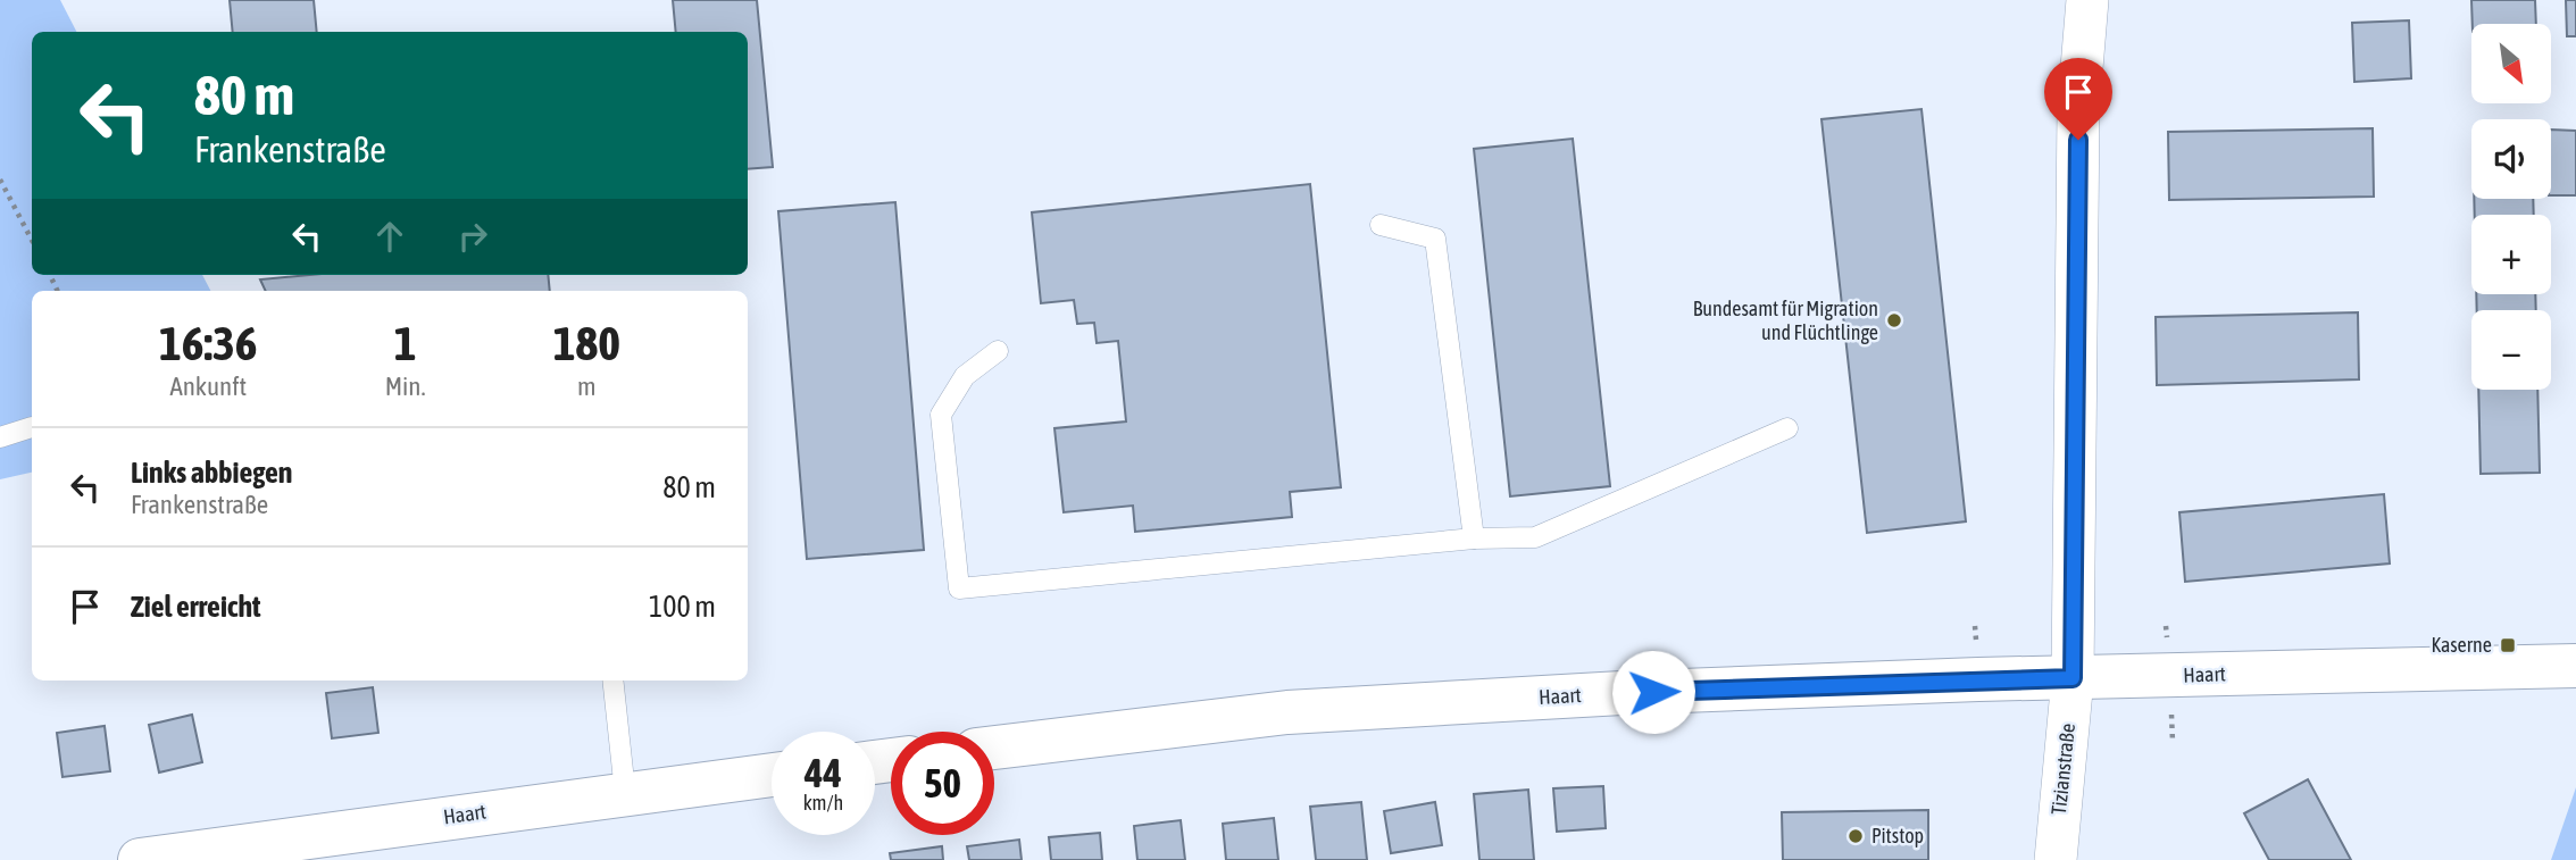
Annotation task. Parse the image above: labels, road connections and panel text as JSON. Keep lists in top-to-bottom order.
{
  "streets": {
    "main road": ["Haart"],
    "street": ["Tizianstraße"]
  },
  "crossings": [
    ["Haart", "Tizianstraße"]
  ],
  "places": {
    "other": ["Bundesamt für Migration und Flüchtlinge", "Pitstop"],
    "transit": ["Kaserne"]
  },
  "north": "bottom right",
  "page": {
    "map_buttons": ["+", "−"],
    "turn": ["80 m", "Frankenstraße"],
    "eta": [
      "16:36",
      "Ankunft",
      "1",
      "Min.",
      "180",
      "m"
    ],
    "list": [
      {
        "name": "Links abbiegen",
        "note": "Frankenstraße",
        "value": "80 m"
      },
      {
        "name": "Ziel erreicht",
        "value": "100 m"
      }
    ],
    "speed": "44 km/h",
    "limit": "50"
  }
}
